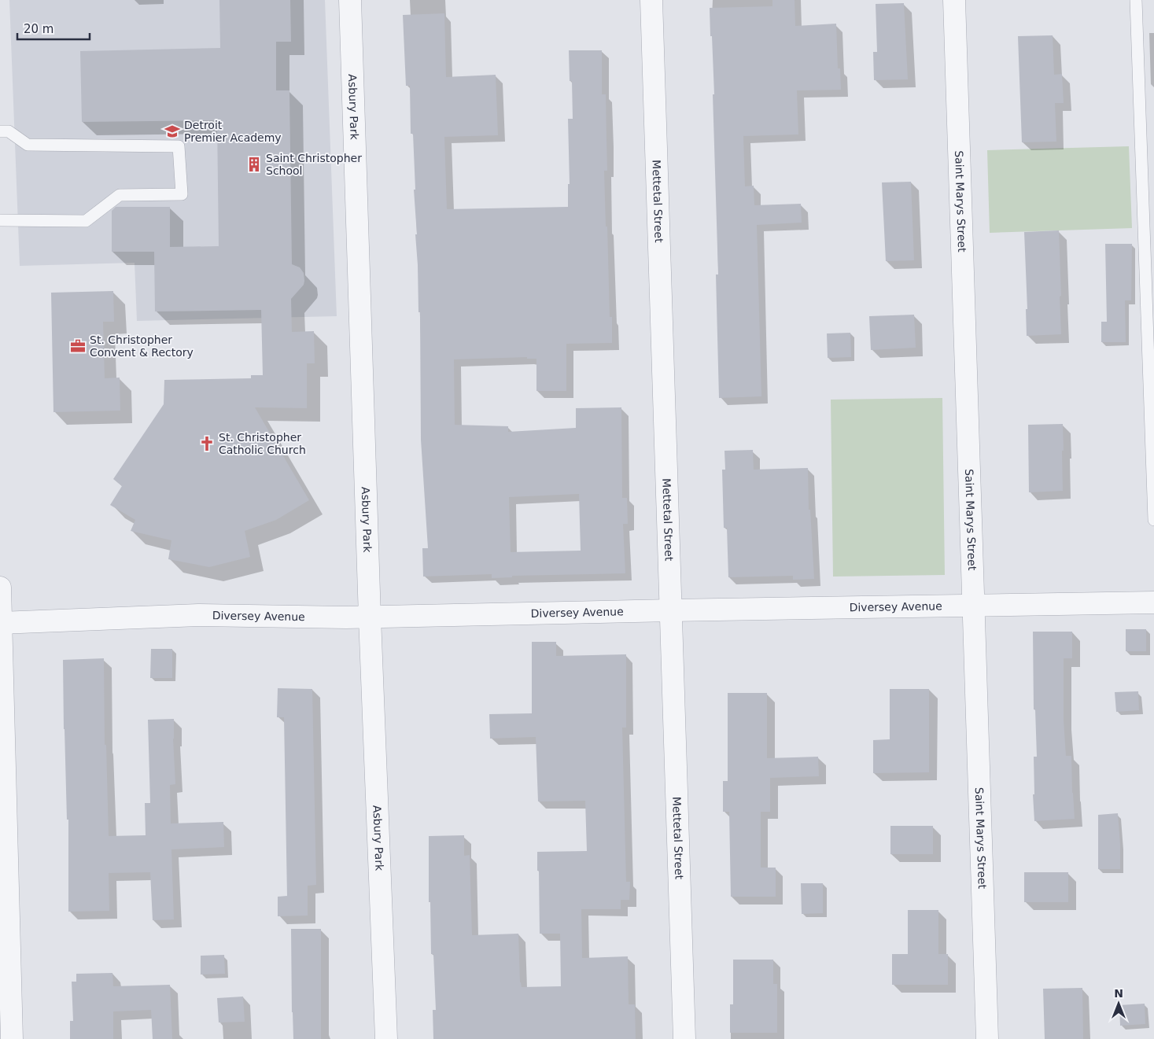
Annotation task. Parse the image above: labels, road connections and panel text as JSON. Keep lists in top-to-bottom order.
{
  "streets": {
    "street": [
      "Asbury Park",
      "Mettetal Street",
      "Saint Marys Street",
      "Diversey Avenue"
    ]
  },
  "crossings": [
    ["Asbury Park", "Diversey Avenue"],
    ["Mettetal Street", "Diversey Avenue"],
    ["Saint Marys Street", "Diversey Avenue"]
  ],
  "places": {
    "school or university": ["Detroit Premier Academy"],
    "building": ["Saint Christopher School"],
    "office": ["St. Christopher Convent & Rectory"],
    "church": ["St. Christopher Catholic Church"]
  },
  "scale_bar": "20 m",
  "north": "top"
}
